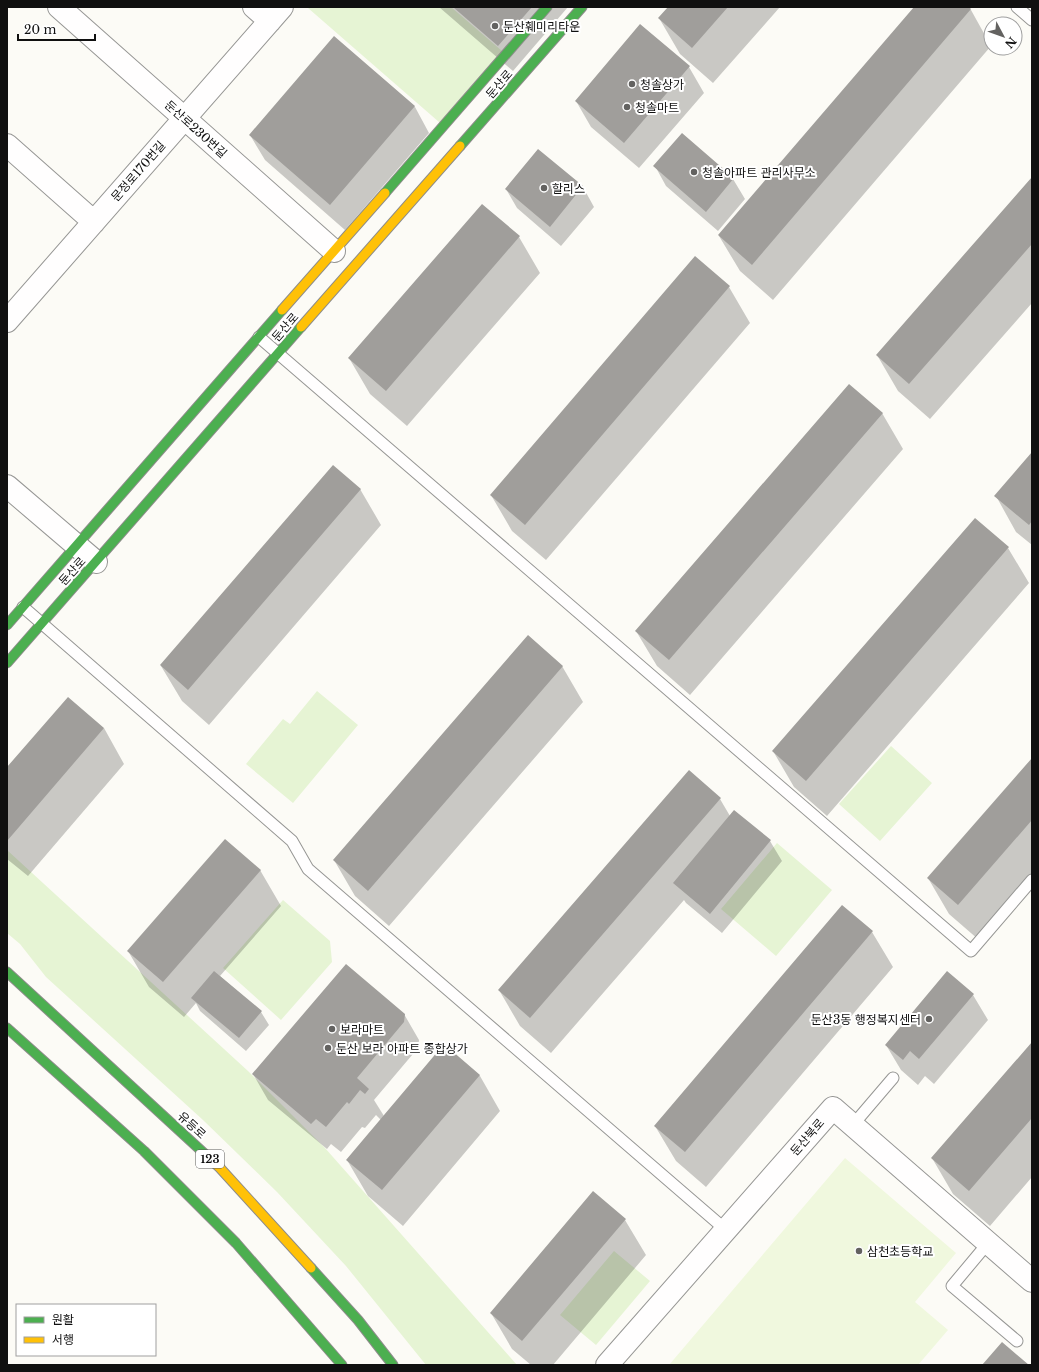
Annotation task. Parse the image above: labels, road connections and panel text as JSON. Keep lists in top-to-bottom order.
{
  "streets": {
    "main road": ["둔산로", "유등로", "123"],
    "street": ["둔산로230번길", "문정로170번길", "둔산북로"]
  },
  "crossings": [
    ["둔산로", "둔산로230번길"],
    ["둔산로230번길", "문정로170번길"]
  ],
  "places": [
    "둔산훼미리타운",
    "청솔상가",
    "청솔마트",
    "청솔아파트 관리사무소",
    "할리스",
    "둔산3동 행정복지센터",
    "보라마트",
    "둔산 보라 아파트 종합상가",
    "삼천초등학교"
  ],
  "legend": ["원활", "서행"],
  "scale_bar": "20 m",
  "north": "bottom right"
}
